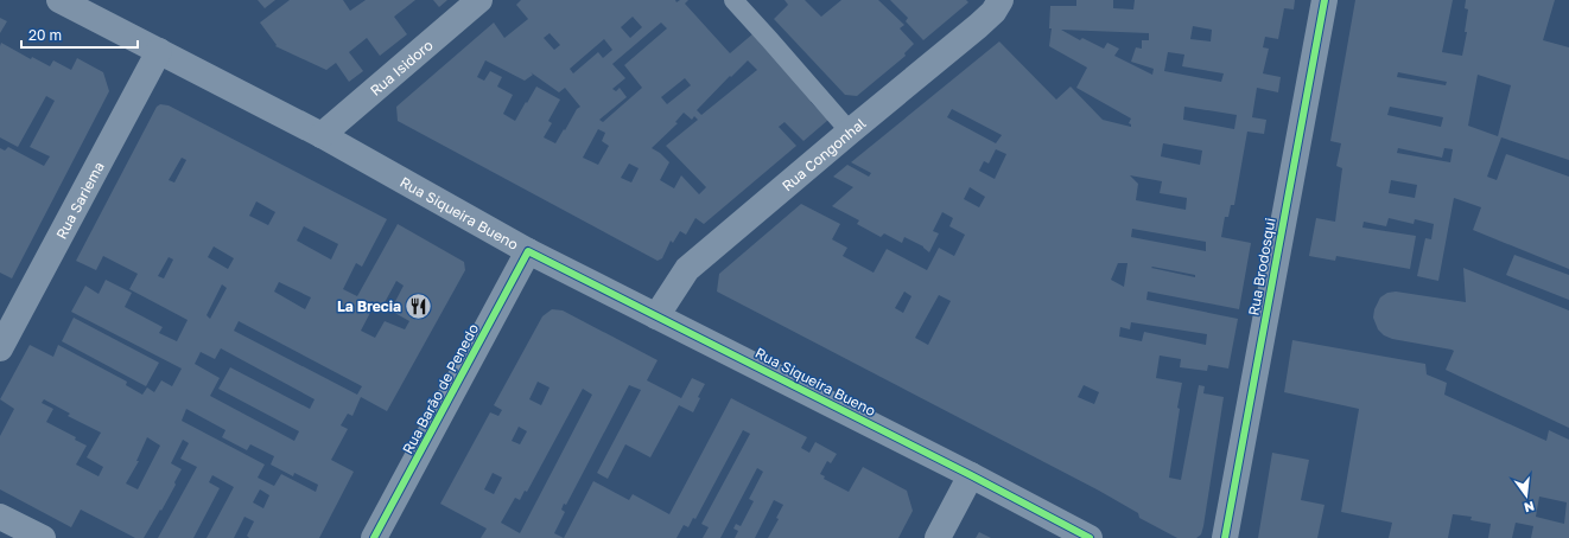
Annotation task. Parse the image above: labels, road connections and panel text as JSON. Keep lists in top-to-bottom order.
{
  "streets": {
    "street": [
      "Rua Isidoro",
      "Rua Congonhal",
      "Rua Sariema",
      "Rua Siqueira Bueno",
      "Rua Brodosqui",
      "Rua Barão de Penedo"
    ]
  },
  "crossings": [
    ["Rua Isidoro", "Rua Siqueira Bueno"],
    ["Rua Congonhal", "Rua Siqueira Bueno"],
    ["Rua Sariema", "Rua Siqueira Bueno"],
    ["Rua Siqueira Bueno", "Rua Barão de Penedo"]
  ],
  "places": {
    "restaurant": ["La Brecia"]
  },
  "scale_bar": "20 m",
  "north": "bottom"
}
